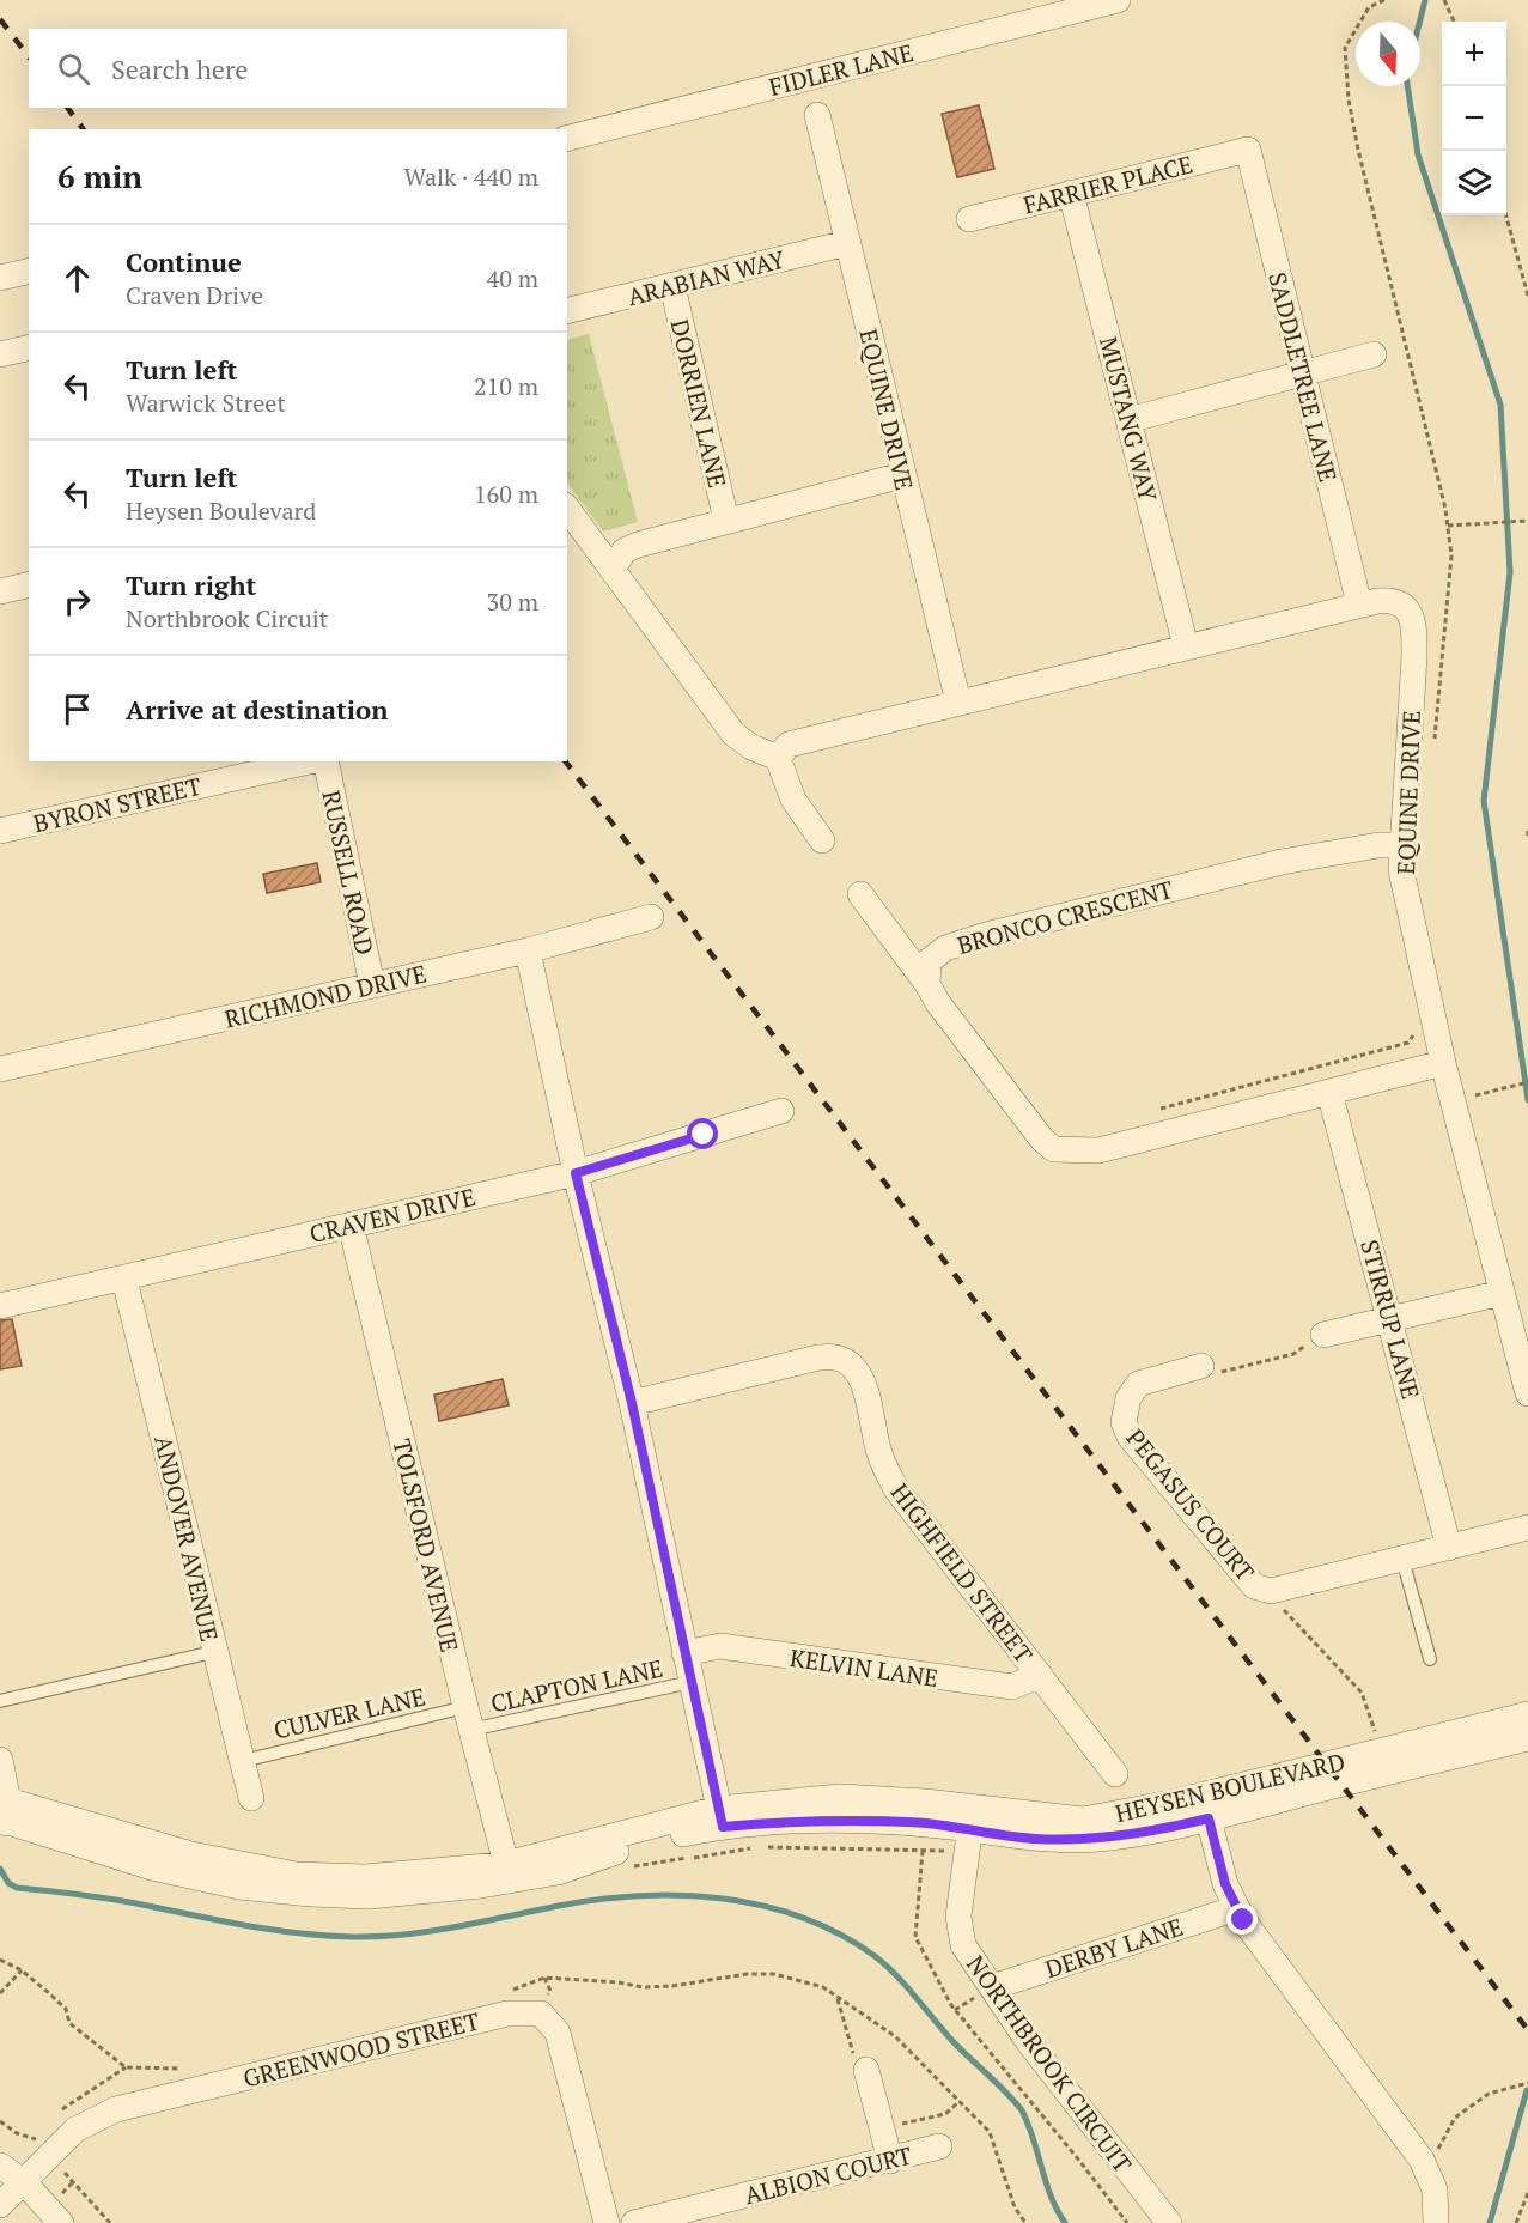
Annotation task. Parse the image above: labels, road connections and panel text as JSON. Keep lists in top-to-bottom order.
{
  "streets": {
    "street": [
      "FIDLER LANE",
      "FARRIER PLACE",
      "ARABIAN WAY",
      "SADDLETREE LANE",
      "DORRIEN LANE",
      "EQUINE DRIVE",
      "MUSTANG WAY",
      "BYRON STREET",
      "RUSSELL ROAD",
      "BRONCO CRESCENT",
      "RICHMOND DRIVE",
      "CRAVEN DRIVE",
      "STIRRUP LANE",
      "PEGASUS COURT",
      "ANDOVER AVENUE",
      "TOLSFORD AVENUE",
      "HIGHFIELD STREET",
      "KELVIN LANE",
      "HEYSEN BOULEVARD",
      "DERBY LANE",
      "GREENWOOD STREET",
      "NORTHBROOK CIRCUIT",
      "ALBION COURT"
    ],
    "lane": ["CLAPTON LANE", "CULVER LANE"]
  },
  "crossings": [
    ["FARRIER PLACE", "SADDLETREE LANE"],
    ["FARRIER PLACE", "MUSTANG WAY"],
    ["ARABIAN WAY", "DORRIEN LANE"],
    ["ARABIAN WAY", "EQUINE DRIVE"],
    ["SADDLETREE LANE", "EQUINE DRIVE"],
    ["EQUINE DRIVE", "MUSTANG WAY"],
    ["EQUINE DRIVE", "BRONCO CRESCENT"],
    ["RUSSELL ROAD", "RICHMOND DRIVE"],
    ["CRAVEN DRIVE", "ANDOVER AVENUE"],
    ["CRAVEN DRIVE", "TOLSFORD AVENUE"],
    ["STIRRUP LANE", "PEGASUS COURT"],
    ["ANDOVER AVENUE", "CULVER LANE"],
    ["TOLSFORD AVENUE", "CLAPTON LANE"],
    ["TOLSFORD AVENUE", "CULVER LANE"],
    ["TOLSFORD AVENUE", "HEYSEN BOULEVARD"],
    ["HIGHFIELD STREET", "KELVIN LANE"],
    ["CLAPTON LANE", "CULVER LANE"],
    ["HEYSEN BOULEVARD", "NORTHBROOK CIRCUIT"],
    ["DERBY LANE", "NORTHBROOK CIRCUIT"]
  ],
  "north": "bottom",
  "page": {
    "map_buttons": ["+", "−"],
    "search": "Search here",
    "heading": ["6 min", "Walk · 440 m"],
    "list": [
      ["Continue", "Craven Drive", "40 m"],
      ["Turn left", "Warwick Street", "210 m"],
      ["Turn left", "Heysen Boulevard", "160 m"],
      ["Turn right", "Northbrook Circuit", "30 m"],
      "Arrive at destination"
    ]
  }
}
